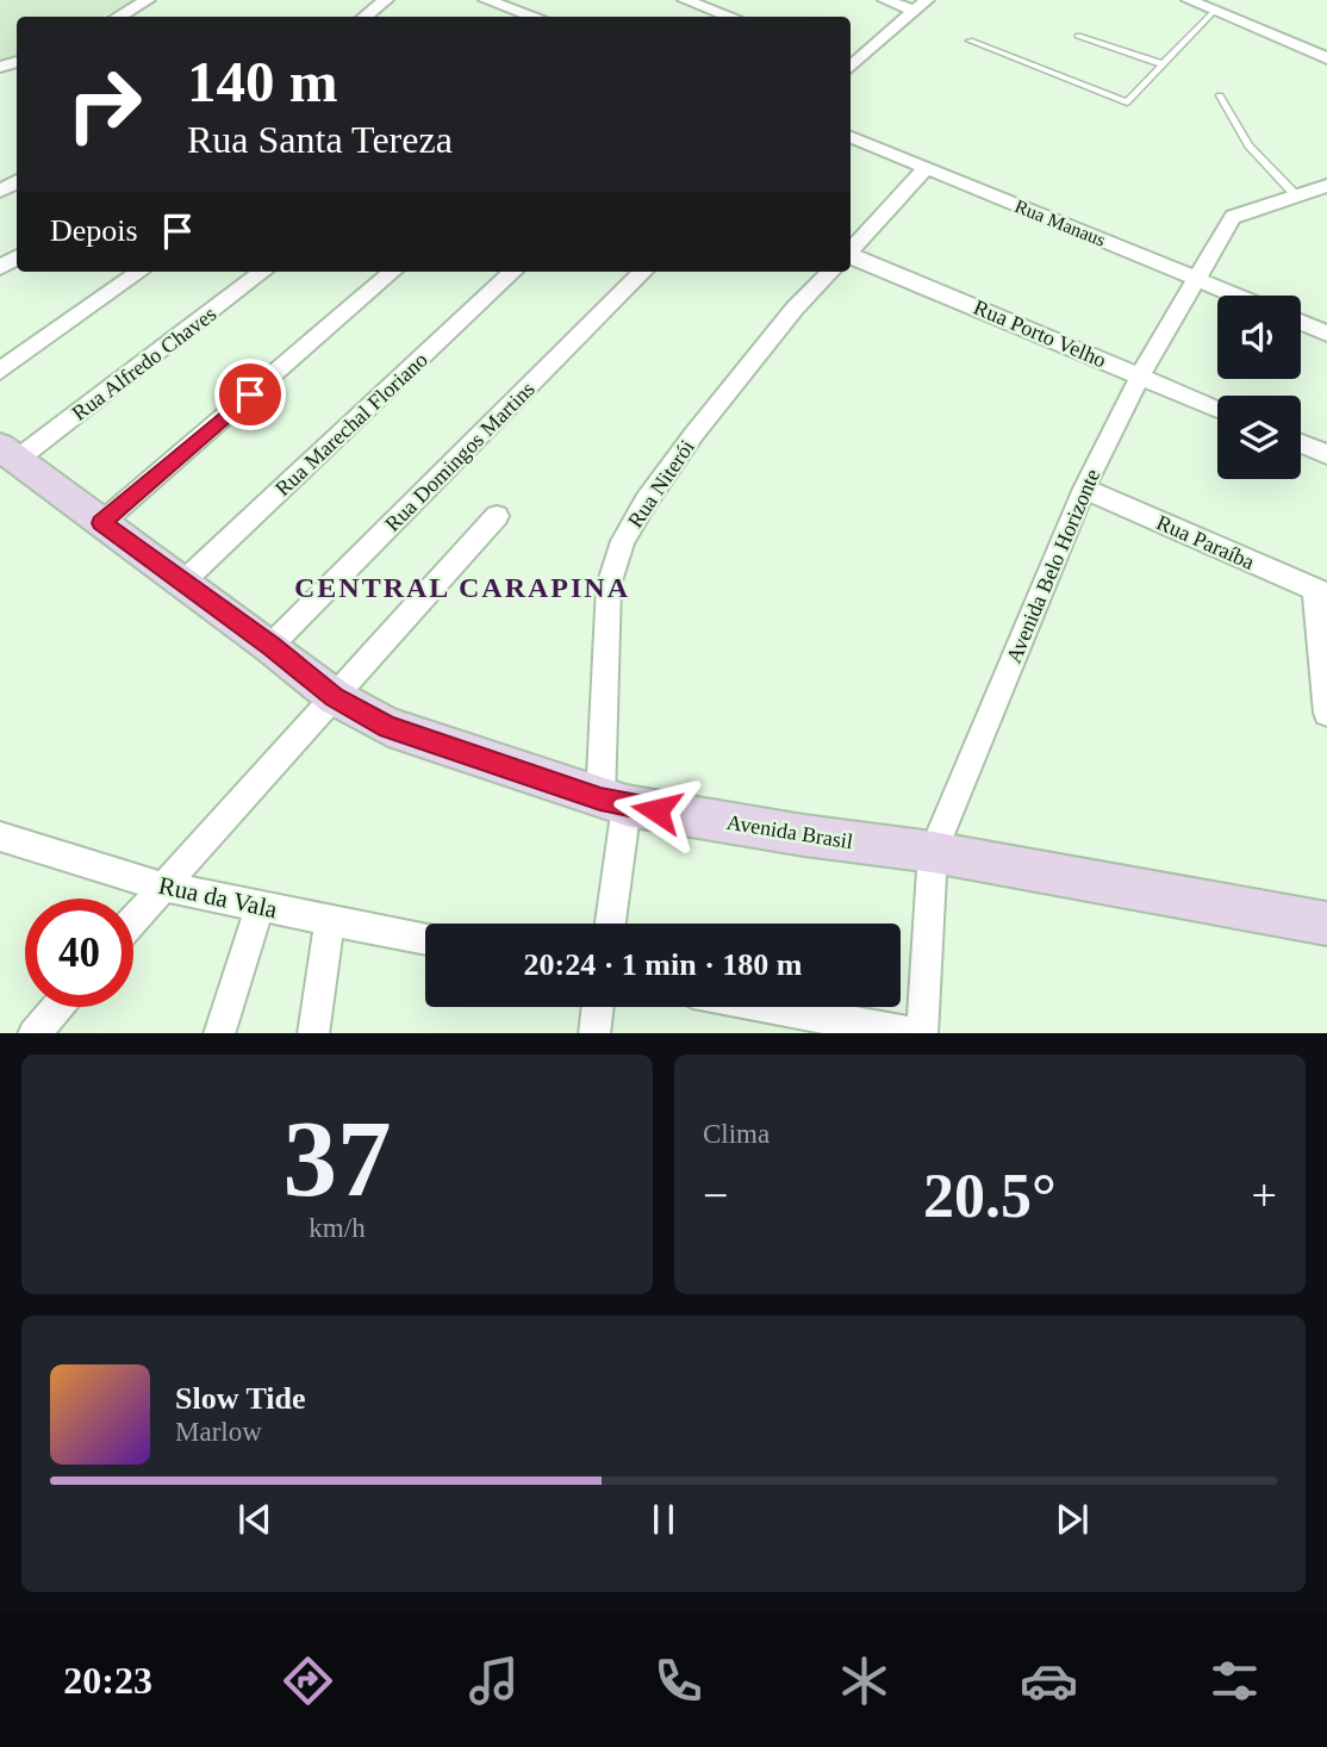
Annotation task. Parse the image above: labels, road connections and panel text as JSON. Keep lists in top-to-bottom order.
{
  "streets": {
    "street": [
      "Rua Manaus",
      "Rua Porto Velho",
      "Rua Alfredo Chaves",
      "Rua Marechal Floriano",
      "Rua Domingos Martins",
      "Rua Niterói",
      "Rua Paraíba",
      "Avenida Belo Horizonte",
      "Avenida Brasil",
      "Rua da Vala"
    ]
  },
  "crossings": [
    ["Rua Manaus", "Rua Niterói"],
    ["Rua Manaus", "Avenida Belo Horizonte"],
    ["Rua Porto Velho", "Avenida Belo Horizonte"],
    ["Rua Alfredo Chaves", "Avenida Brasil"],
    ["Rua Marechal Floriano", "Avenida Brasil"],
    ["Rua Domingos Martins", "Avenida Brasil"],
    ["Rua Niterói", "Avenida Brasil"],
    ["Rua Paraíba", "Avenida Belo Horizonte"],
    ["Avenida Belo Horizonte", "Avenida Brasil"]
  ],
  "districts": ["CENTRAL CARAPINA"],
  "page": {
    "turn": ["140 m", "Rua Santa Tereza"],
    "then": "Depois",
    "limit": "40",
    "trip": "20:24 · 1 min · 180 m",
    "tile": [
      ["37", "km/h"],
      "Clima"
    ],
    "heat": ["−", "20.5°", "+"],
    "song": ["Slow Tide", "Marlow"],
    "tabs": "20:23"
  }
}
